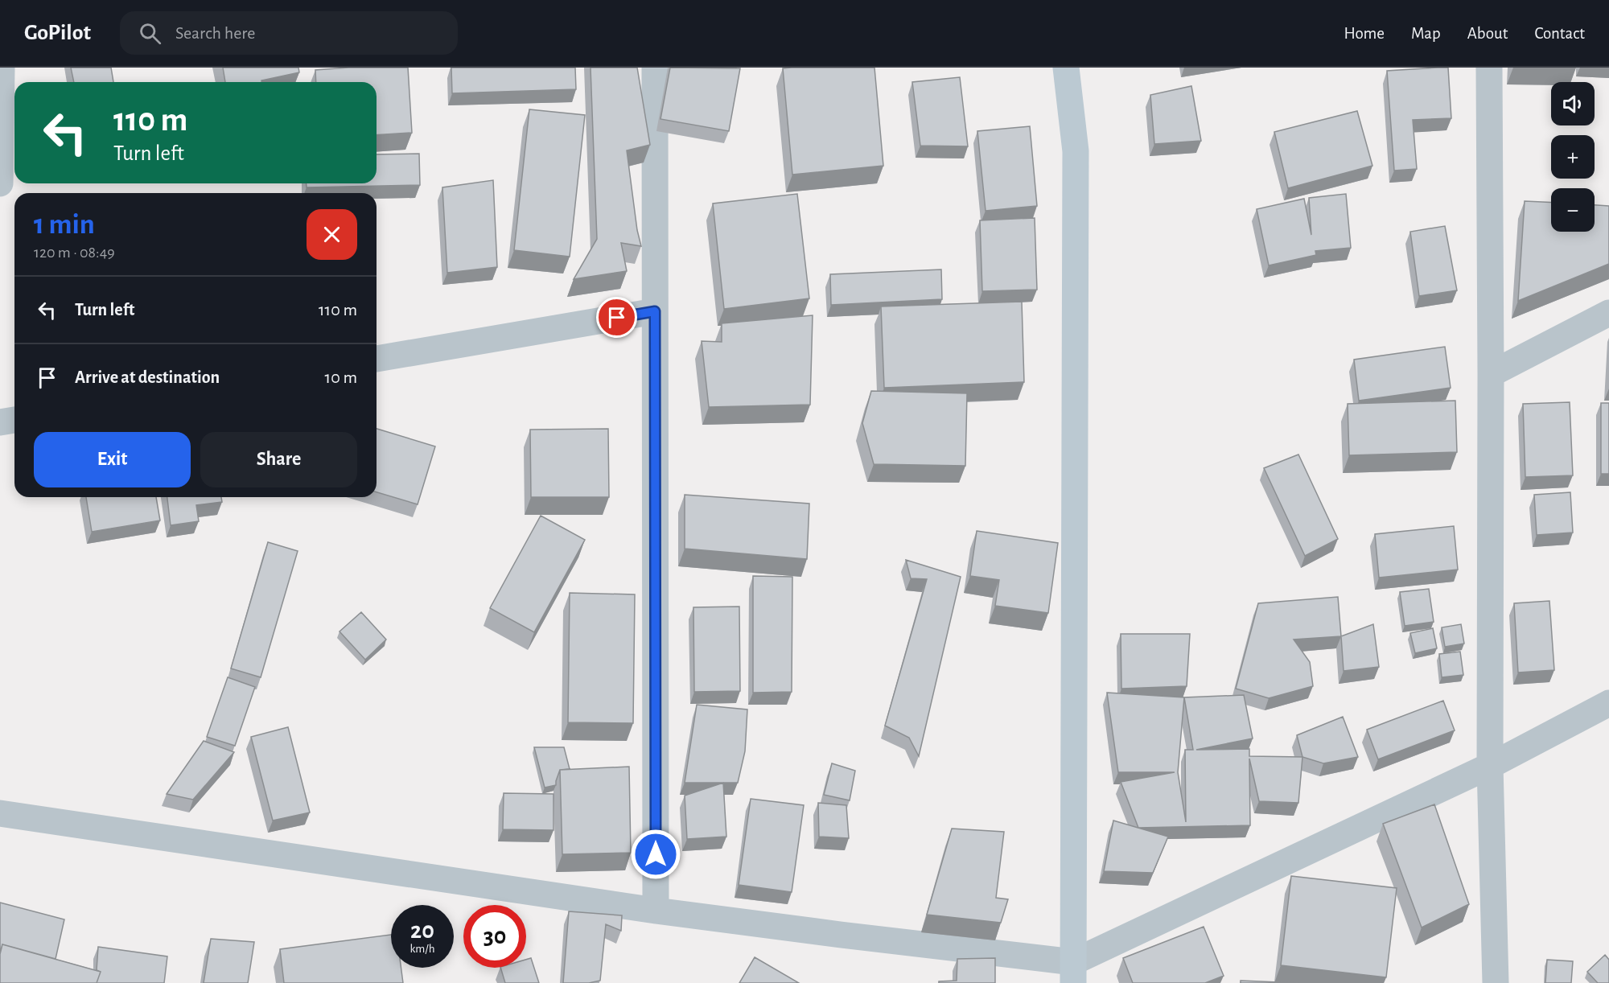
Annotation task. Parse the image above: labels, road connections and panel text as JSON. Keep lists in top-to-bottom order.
{
  "page": {
    "header": "GoPilot",
    "search": "Search here",
    "nav": [
      "Home",
      "Map",
      "About",
      "Contact"
    ],
    "map_buttons": ["+", "−"],
    "turn": ["110 m", "Turn left"],
    "heading": ["1 min", "120 m · 08:49"],
    "list": [
      {
        "name": "Turn left",
        "value": "110 m"
      },
      {
        "name": "Arrive at destination",
        "value": "10 m"
      }
    ],
    "buttons": ["Exit", "Share"],
    "speed": "20 km/h",
    "limit": "30"
  }
}
